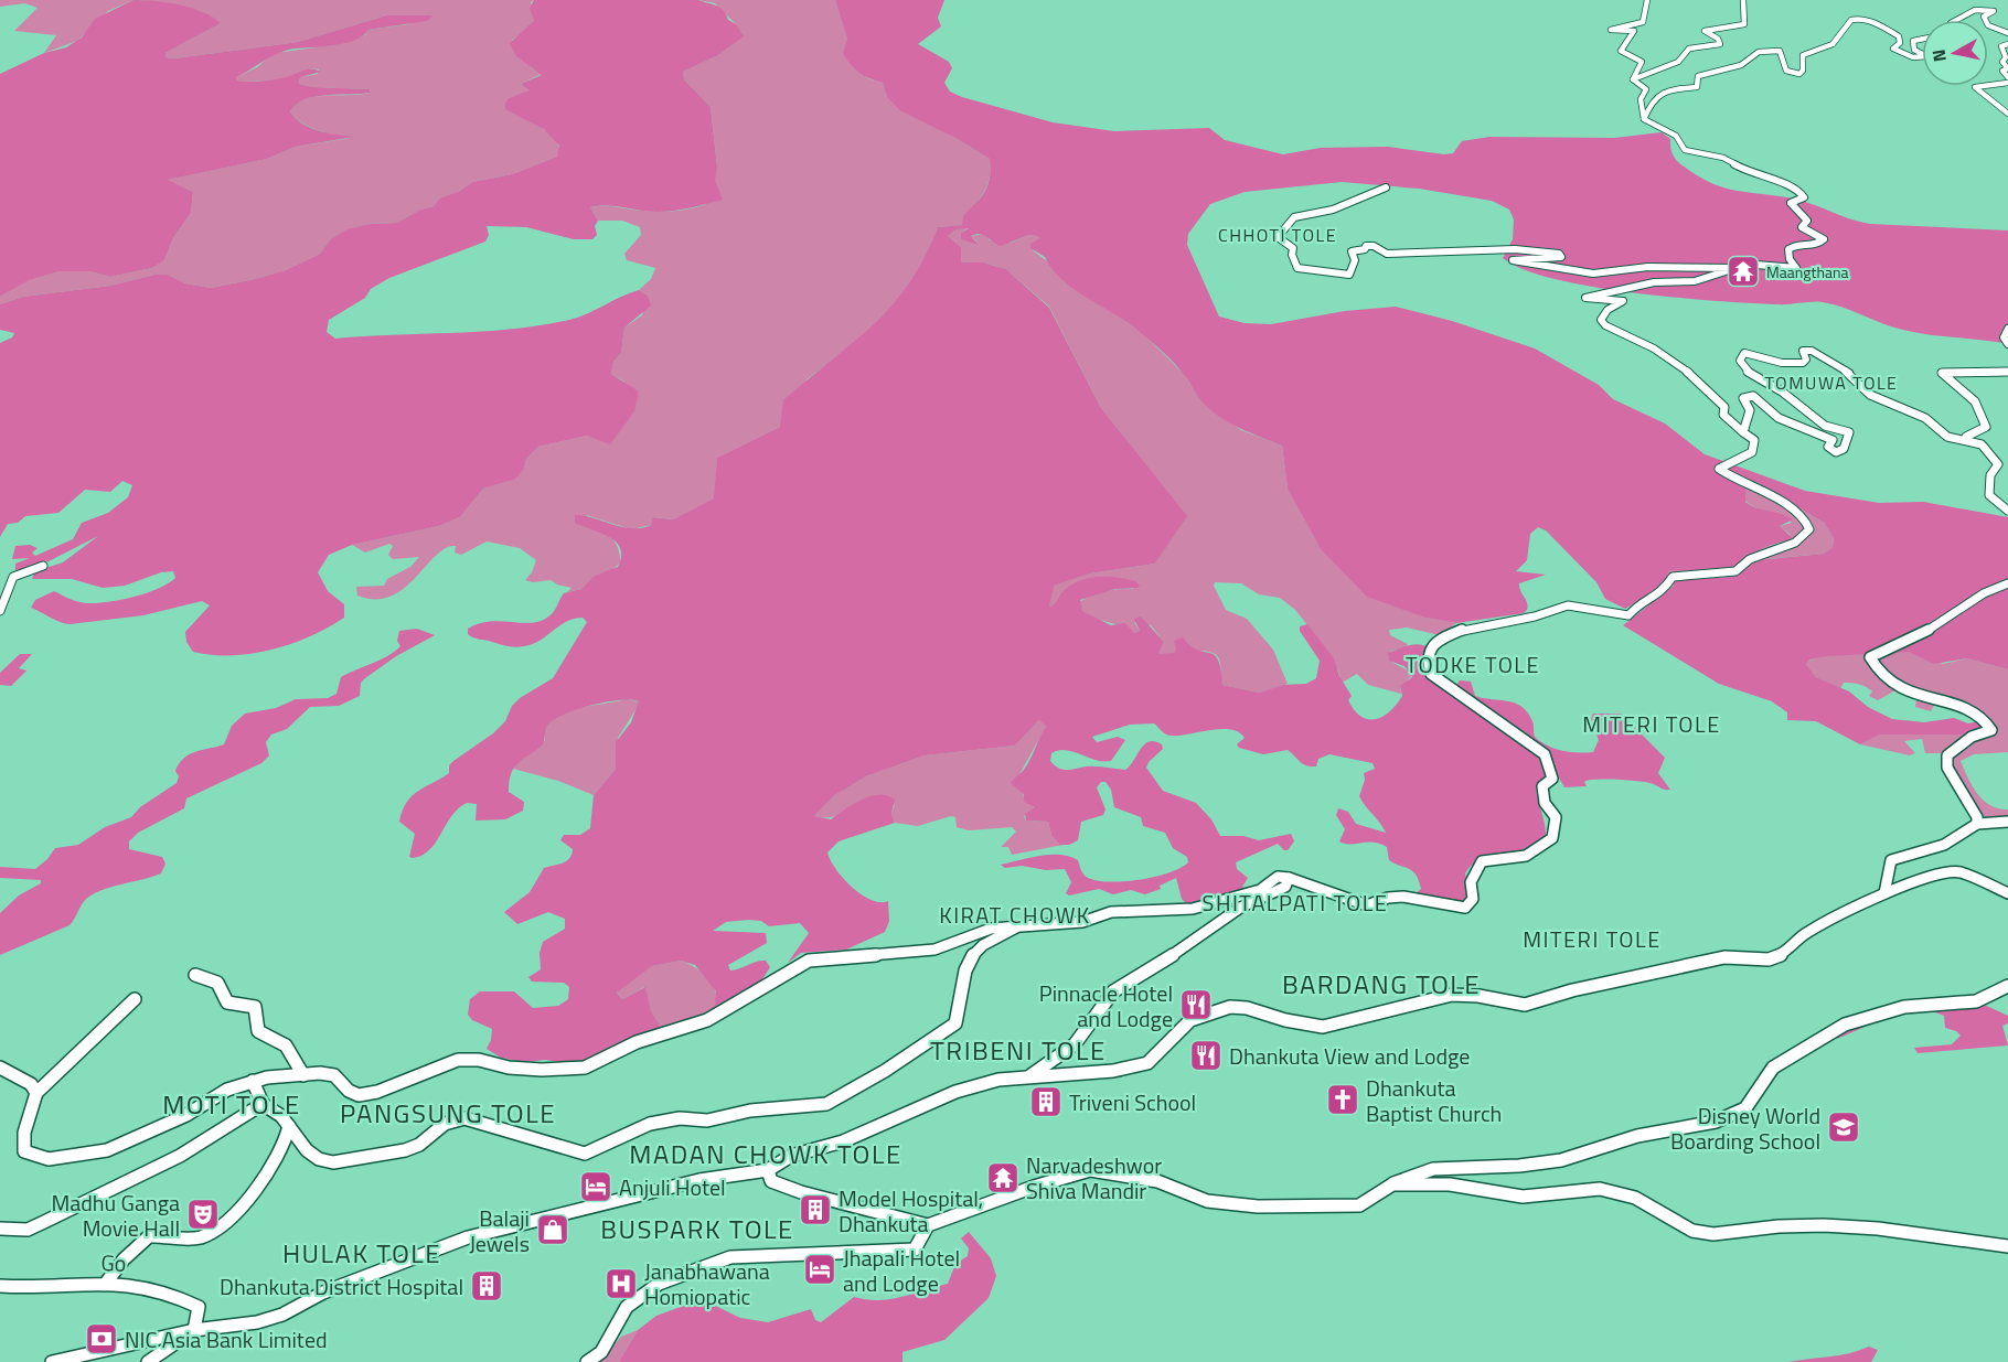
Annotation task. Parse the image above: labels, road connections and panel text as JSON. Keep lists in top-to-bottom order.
{
  "streets": {
    "street": ["Go"]
  },
  "districts": [
    "CHHOTI TOLE",
    "TOMUWA TOLE",
    "TODKE TOLE",
    "MITERI TOLE",
    "SHITALPATI TOLE",
    "KIRAT CHOWK",
    "MITERI TOLE",
    "BARDANG TOLE",
    "TRIBENI TOLE",
    "MOTI TOLE",
    "PANGSUNG TOLE",
    "MADAN CHOWK TOLE",
    "BUSPARK TOLE",
    "HULAK TOLE"
  ],
  "places": {
    "temple": ["Maangthana", "Narvadeshwor Shiva Mandir"],
    "restaurant": ["Pinnacle Hotel and Lodge", "Dhankuta View and Lodge"],
    "church": ["Dhankuta Baptist Church"],
    "building": ["Triveni School", "Model Hospital, Dhankuta", "Dhankuta District Hospital"],
    "school or university": ["Disney World Boarding School"],
    "hotel": ["Anjuli Hotel", "Jhapali Hotel and Lodge"],
    "theatre": ["Madhu Ganga Movie Hall"],
    "shop": ["Balaji Jewels"],
    "hospital": ["Janabhawana Homiopatic"],
    "bank": ["NIC Asia Bank Limited"]
  },
  "north": "left"
}
